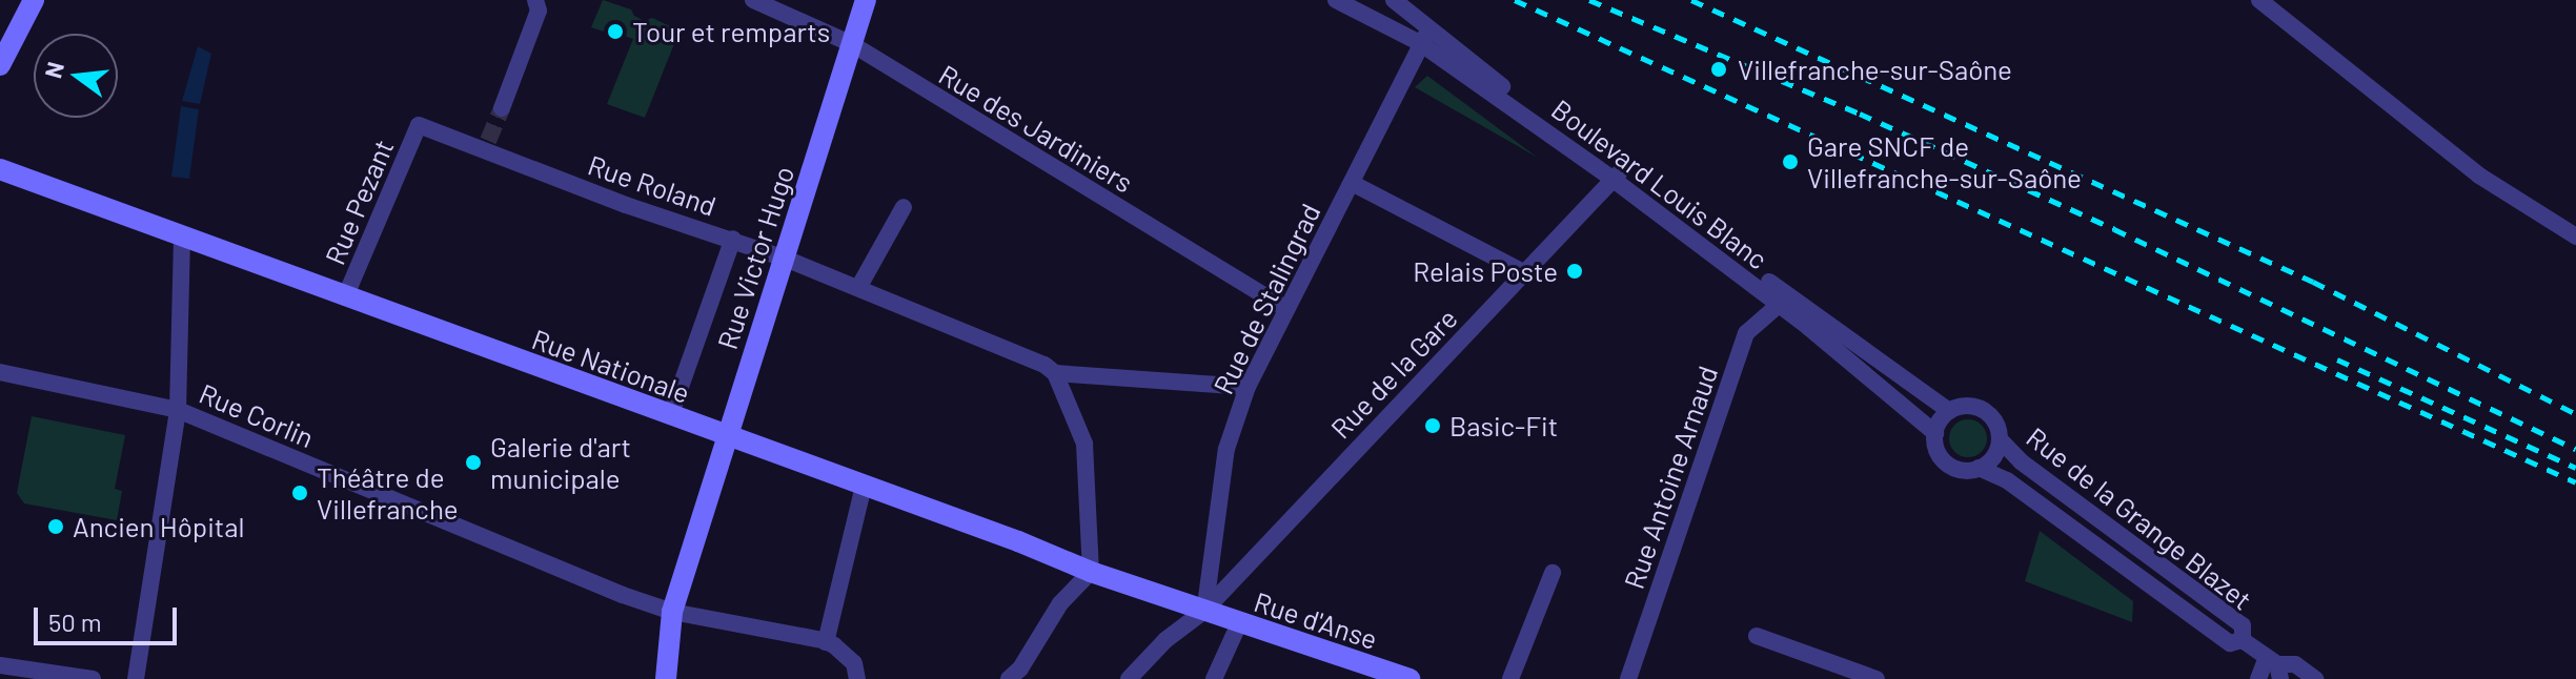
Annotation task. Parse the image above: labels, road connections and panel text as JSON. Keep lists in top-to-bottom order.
{
  "streets": {
    "main road": ["Rue Victor Hugo", "Rue Nationale", "Rue d'Anse"],
    "street": [
      "Rue des Jardiniers",
      "Boulevard Louis Blanc",
      "Rue Roland",
      "Rue Pezant",
      "Rue de Stalingrad",
      "Rue de la Gare",
      "Rue Corlin",
      "Rue Antoine Arnaud",
      "Rue de la Grange Blazet"
    ]
  },
  "crossings": [
    ["Rue des Jardiniers", "Rue Victor Hugo"],
    ["Rue des Jardiniers", "Rue de Stalingrad"],
    ["Boulevard Louis Blanc", "Rue de Stalingrad"],
    ["Boulevard Louis Blanc", "Rue de la Gare"],
    ["Boulevard Louis Blanc", "Rue Antoine Arnaud"],
    ["Boulevard Louis Blanc", "Rue de la Grange Blazet"],
    ["Rue Roland", "Rue Pezant"],
    ["Rue Roland", "Rue Victor Hugo"],
    ["Rue Pezant", "Rue Nationale"],
    ["Rue Victor Hugo", "Rue Nationale"],
    ["Rue Victor Hugo", "Rue Corlin"],
    ["Rue de Stalingrad", "Rue Nationale"],
    ["Rue de Stalingrad", "Rue de la Gare"],
    ["Rue de Stalingrad", "Rue d'Anse"],
    ["Rue Nationale", "Rue de la Gare"],
    ["Rue Nationale", "Rue d'Anse"],
    ["Rue de la Gare", "Rue d'Anse"]
  ],
  "places": [
    "Tour et remparts",
    "Villefranche-sur-Saône",
    "Gare SNCF de Villefranche-sur-Saône",
    "Relais Poste",
    "Basic-Fit",
    "Galerie d'art municipale",
    "Théâtre de Villefranche",
    "Ancien Hôpital"
  ],
  "scale_bar": "50 m",
  "north": "left"
}
